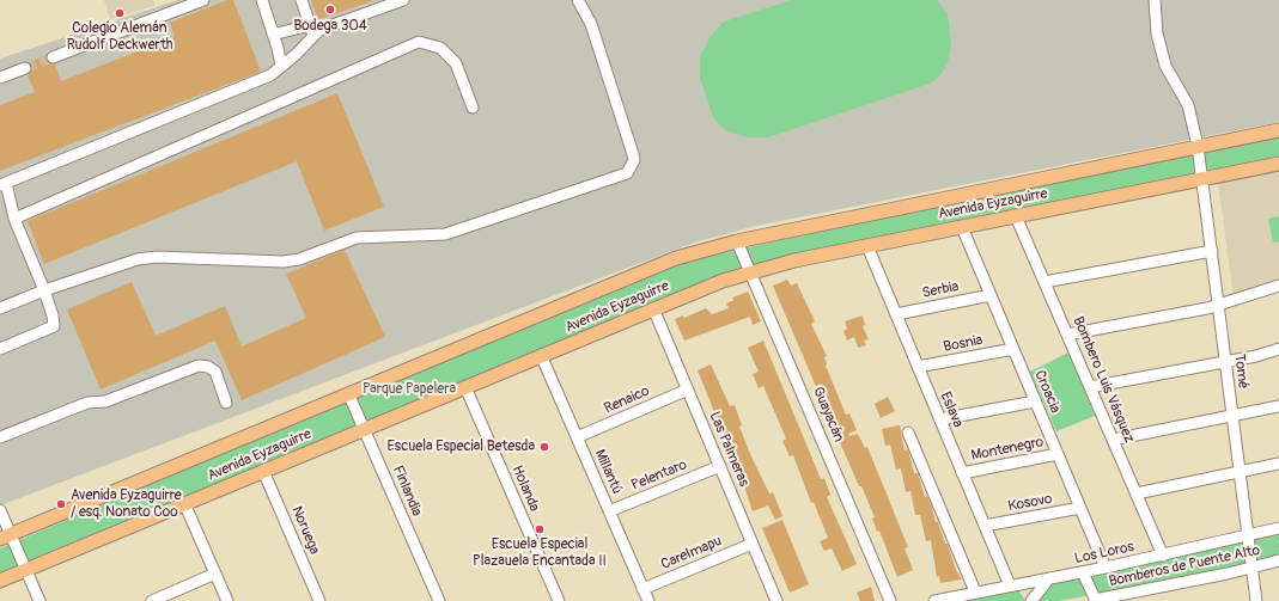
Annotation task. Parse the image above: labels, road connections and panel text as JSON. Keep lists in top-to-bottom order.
{
  "streets": {
    "main road": ["Avenida Eyzaguirre"],
    "street": [
      "Serbia",
      "Bosnia",
      "Tomé",
      "Bombero Luis Vásquez",
      "Croacia",
      "Renaico",
      "Eslava",
      "Guayacán",
      "Las Palmeras",
      "Montenegro",
      "Millantú",
      "Pelentaro",
      "Holanda",
      "Finlandia",
      "Kosovo",
      "Noruega",
      "Carelmapu",
      "Los Loros",
      "Bomberos de Puente Alto"
    ]
  },
  "crossings": [
    ["Avenida Eyzaguirre", "Tomé"],
    ["Avenida Eyzaguirre", "Bombero Luis Vásquez"],
    ["Avenida Eyzaguirre", "Croacia"],
    ["Avenida Eyzaguirre", "Eslava"],
    ["Avenida Eyzaguirre", "Guayacán"],
    ["Avenida Eyzaguirre", "Las Palmeras"],
    ["Avenida Eyzaguirre", "Millantú"],
    ["Avenida Eyzaguirre", "Holanda"],
    ["Avenida Eyzaguirre", "Finlandia"],
    ["Avenida Eyzaguirre", "Noruega"],
    ["Serbia", "Croacia"],
    ["Serbia", "Eslava"],
    ["Bosnia", "Croacia"],
    ["Bosnia", "Eslava"],
    ["Tomé", "Los Loros"],
    ["Tomé", "Bomberos de Puente Alto"],
    ["Bombero Luis Vásquez", "Los Loros"],
    ["Croacia", "Montenegro"],
    ["Croacia", "Kosovo"],
    ["Croacia", "Los Loros"],
    ["Renaico", "Las Palmeras"],
    ["Renaico", "Millantú"],
    ["Eslava", "Montenegro"],
    ["Eslava", "Kosovo"],
    ["Eslava", "Los Loros"],
    ["Las Palmeras", "Pelentaro"],
    ["Las Palmeras", "Carelmapu"],
    ["Millantú", "Pelentaro"],
    ["Millantú", "Carelmapu"]
  ],
  "parks": ["Parque Papelera"],
  "places": [
    "Bodega 304",
    "Colegio Alemán Rudolf Deckwerth",
    "Escuela Especial Betesda",
    "Avenida Eyzaguirre / esq. Nonato Coo",
    "Escuela Especial Plazauela Encantada II"
  ]
}
